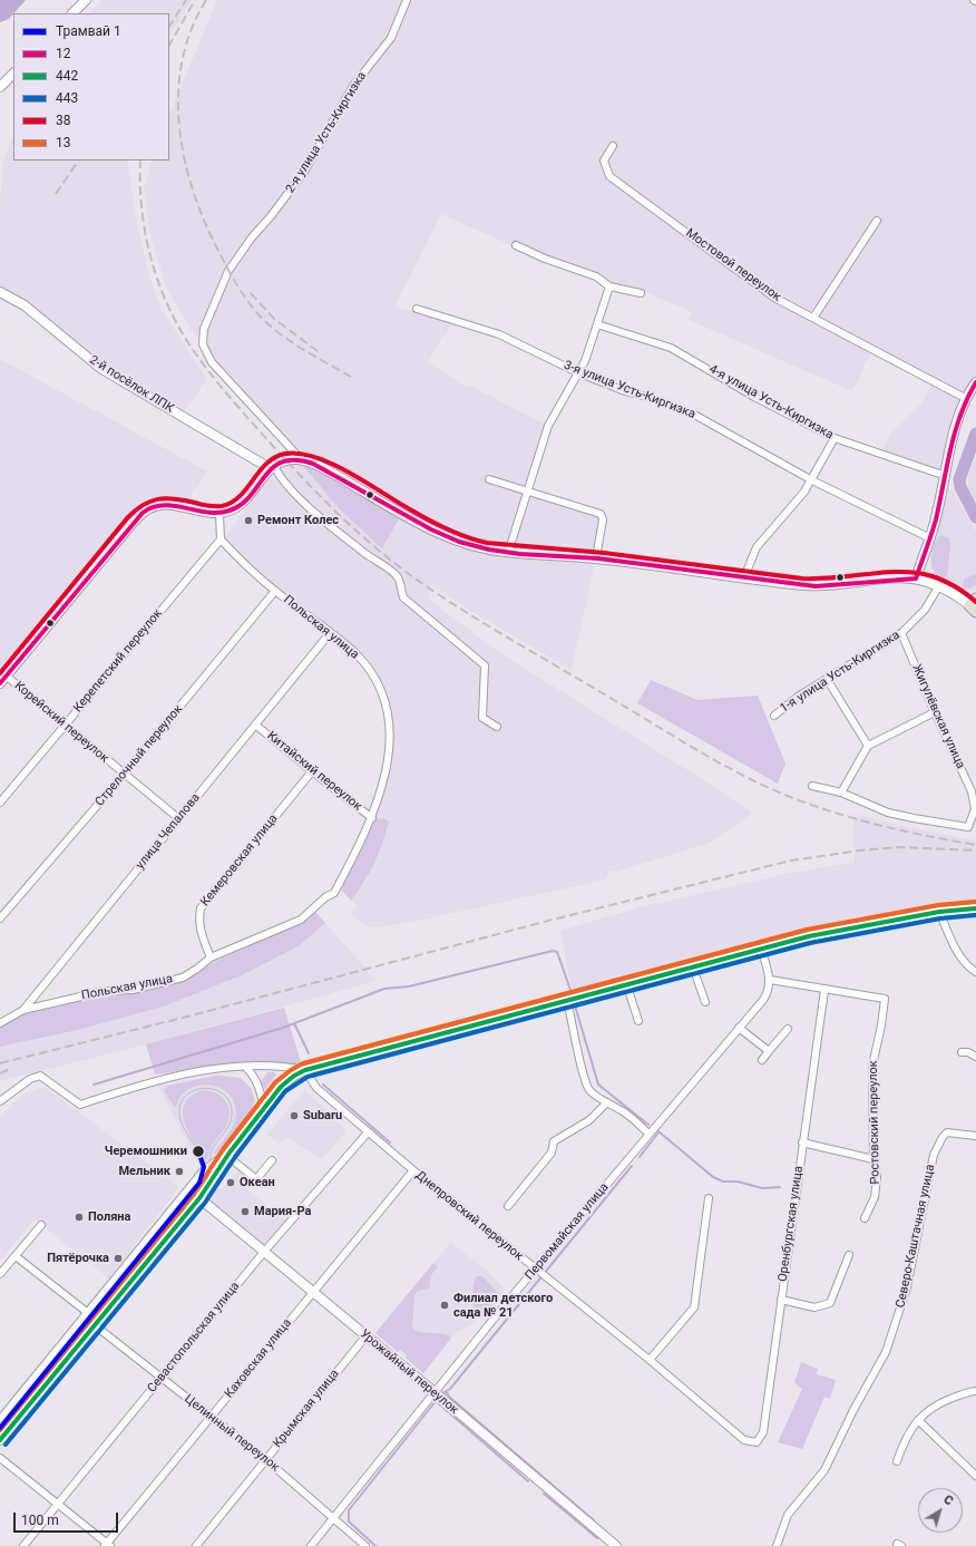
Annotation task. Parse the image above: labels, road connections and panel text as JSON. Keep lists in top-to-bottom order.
{
  "streets": {
    "main road": ["2-я улица Усть-Киргизка", "2-й посёлок ЛПК", "Урожайный переулок"],
    "street": [
      "Мостовой переулок",
      "3-я улица Усть-Киргизка",
      "4-я улица Усть-Киргизка",
      "Польская улица",
      "Керепетский переулок",
      "1-я улица Усть-Киргизка",
      "Жигулёвская улица",
      "Корейский переулок",
      "Стрелочный переулок",
      "Китайский переулок",
      "улица Чепалова",
      "Кемеровская улица",
      "Ростовский переулок",
      "Днепровский переулок",
      "Оренбургская улица",
      "Первомайская улица",
      "Северо-Каштачная улица",
      "Севастопольская улица",
      "Каховская улица",
      "Крымская улица",
      "Целинный переулок"
    ]
  },
  "crossings": [
    ["Польская улица", "Керепетский переулок"],
    ["Польская улица", "Стрелочный переулок"],
    ["Польская улица", "Китайский переулок"],
    ["Польская улица", "улица Чепалова"],
    ["Польская улица", "Кемеровская улица"],
    ["Керепетский переулок", "Корейский переулок"],
    ["1-я улица Усть-Киргизка", "Жигулёвская улица"],
    ["Корейский переулок", "Стрелочный переулок"],
    ["Корейский переулок", "улица Чепалова"],
    ["Китайский переулок", "улица Чепалова"],
    ["Китайский переулок", "Кемеровская улица"],
    ["Ростовский переулок", "Оренбургская улица"],
    ["Днепровский переулок", "Оренбургская улица"],
    ["Днепровский переулок", "Первомайская улица"],
    ["Днепровский переулок", "Севастопольская улица"],
    ["Днепровский переулок", "Каховская улица"],
    ["Первомайская улица", "Урожайный переулок"],
    ["Первомайская улица", "Целинный переулок"],
    ["Севастопольская улица", "Урожайный переулок"],
    ["Севастопольская улица", "Целинный переулок"],
    ["Каховская улица", "Урожайный переулок"],
    ["Каховская улица", "Целинный переулок"],
    ["Урожайный переулок", "Крымская улица"],
    ["Крымская улица", "Целинный переулок"]
  ],
  "places": [
    "Ремонт Колес",
    "Subaru",
    "Черемошники",
    "Мельник",
    "Океан",
    "Мария-Ра",
    "Поляна",
    "Пятёрочка",
    "Филиал детского сада № 21"
  ],
  "lines": [
    "transit line 12",
    "transit line 38",
    "transit line 13",
    "transit line 442",
    "transit line 443",
    "tram line 1"
  ],
  "legend": [
    "Трамвай 1",
    "12",
    "442",
    "443",
    "38",
    "13"
  ],
  "scale_bar": "100 m",
  "north": "top right"
}
